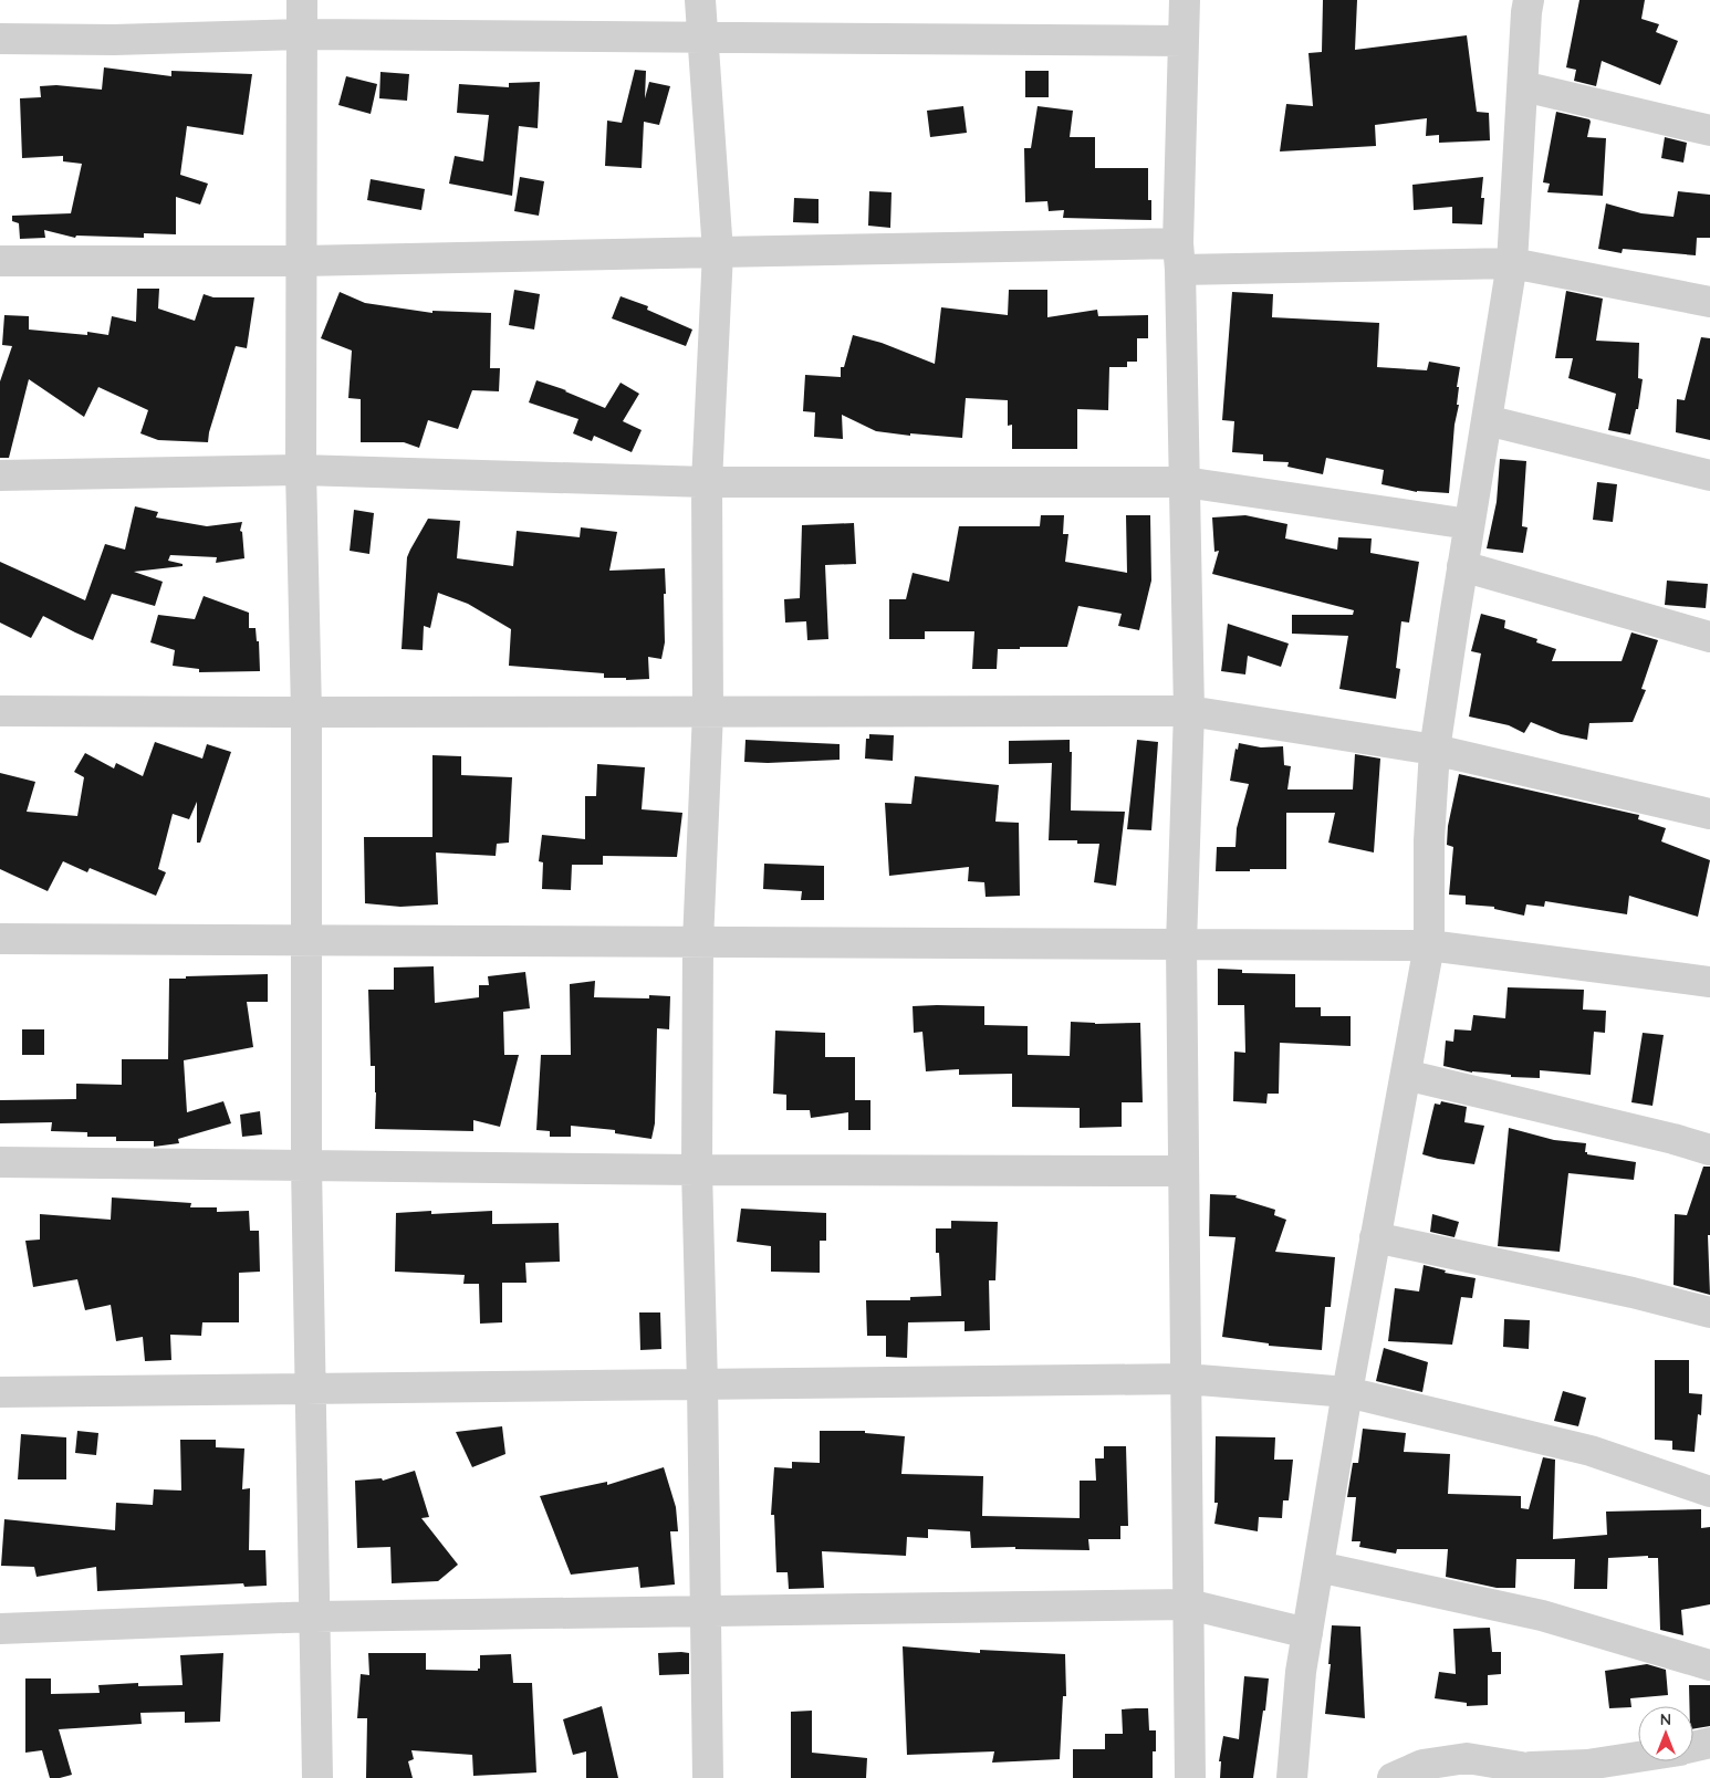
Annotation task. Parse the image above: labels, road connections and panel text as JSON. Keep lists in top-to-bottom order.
{
  "north": "top"
}
